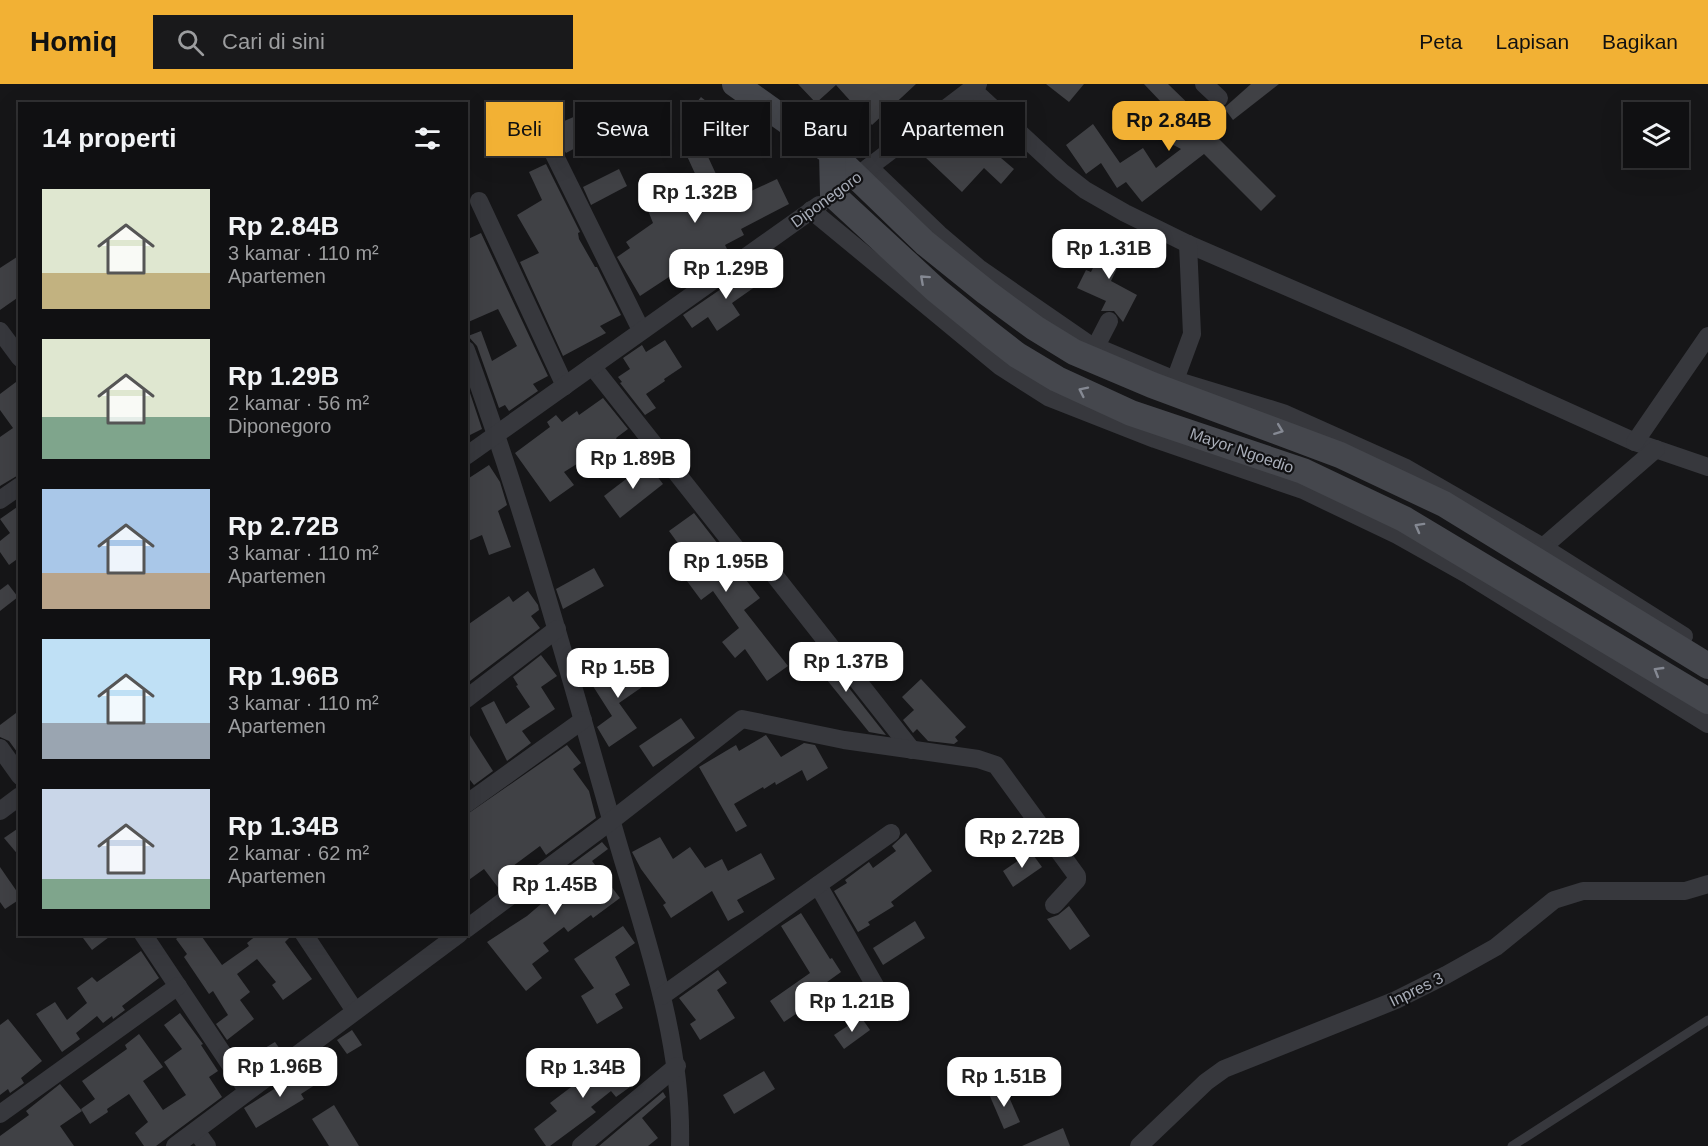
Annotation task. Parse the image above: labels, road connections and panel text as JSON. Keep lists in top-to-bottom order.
{
  "streets": {
    "street": ["Diponegoro", "Mayor Ngoedio", "Inpres 3"]
  },
  "crossings": [
    ["Diponegoro", "Mayor Ngoedio"]
  ],
  "page": {
    "header": "Homiq",
    "search": "Cari di sini",
    "nav": ["Peta", "Lapisan", "Bagikan"],
    "price": [
      "Rp 2.84B",
      "Rp 1.32B",
      "Rp 1.31B",
      "Rp 1.29B",
      "Rp 1.89B",
      "Rp 1.95B",
      "Rp 1.37B",
      "Rp 1.5B",
      "Rp 2.72B",
      "Rp 1.45B",
      "Rp 1.21B",
      "Rp 1.96B",
      "Rp 1.34B",
      "Rp 1.51B"
    ],
    "chip": [
      "Beli",
      "Sewa",
      "Filter",
      "Baru",
      "Apartemen"
    ],
    "heading": "14 properti",
    "list": [
      {
        "name": "Rp 2.84B",
        "note": "3 kamar · 110 m² · Apartemen"
      },
      {
        "name": "Rp 1.29B",
        "note": "2 kamar · 56 m² · Diponegoro"
      },
      {
        "name": "Rp 2.72B",
        "note": "3 kamar · 110 m² · Apartemen"
      },
      {
        "name": "Rp 1.96B",
        "note": "3 kamar · 110 m² · Apartemen"
      },
      {
        "name": "Rp 1.34B",
        "note": "2 kamar · 62 m² · Apartemen"
      }
    ]
  }
}
